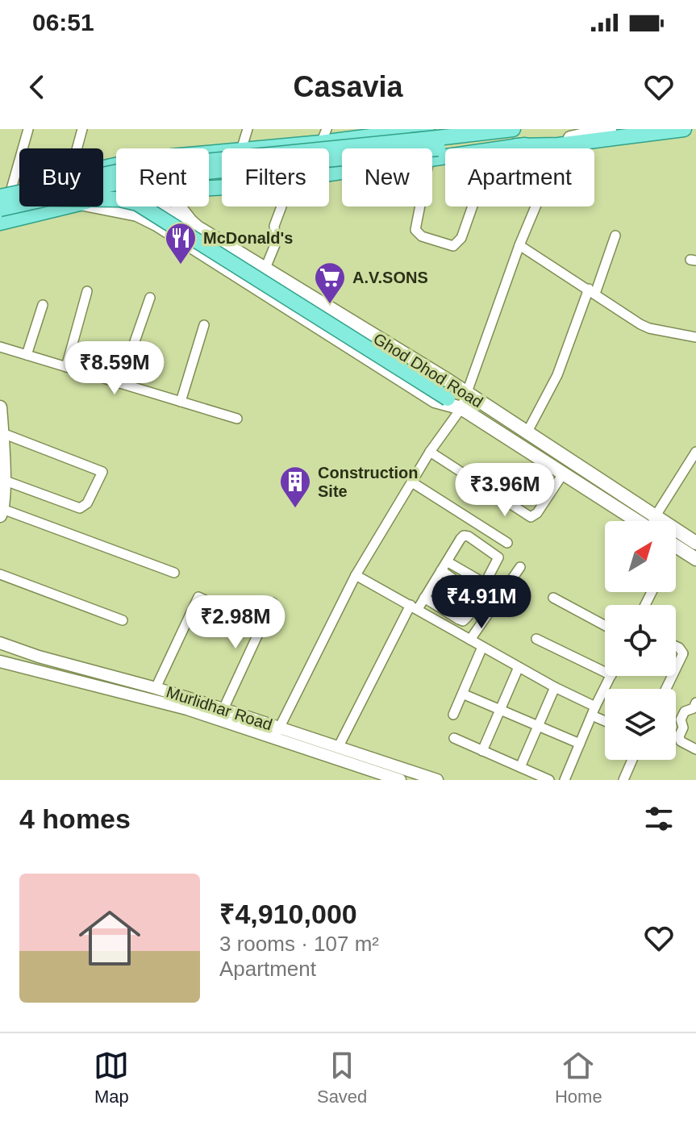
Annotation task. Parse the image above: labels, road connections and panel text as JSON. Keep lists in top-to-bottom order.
{
  "streets": {
    "main road": ["Ghod Dhod Road"],
    "street": ["Murlidhar Road"]
  },
  "places": {
    "restaurant": ["McDonald's"],
    "supermarket": ["A.V.SONS"],
    "building": ["Construction Site"]
  },
  "north": "top right",
  "page": {
    "status": "06:51",
    "header": "Casavia",
    "chip": [
      "Buy",
      "Rent",
      "Filters",
      "New",
      "Apartment"
    ],
    "price": [
      "₹8.59M",
      "₹3.96M",
      "₹4.91M",
      "₹2.98M"
    ],
    "heading": "4 homes",
    "list": [
      {
        "name": "₹4,910,000",
        "note": "3 rooms · 107 m² · Apartment"
      }
    ],
    "tabs": ["Map", "Saved", "Home"]
  }
}
